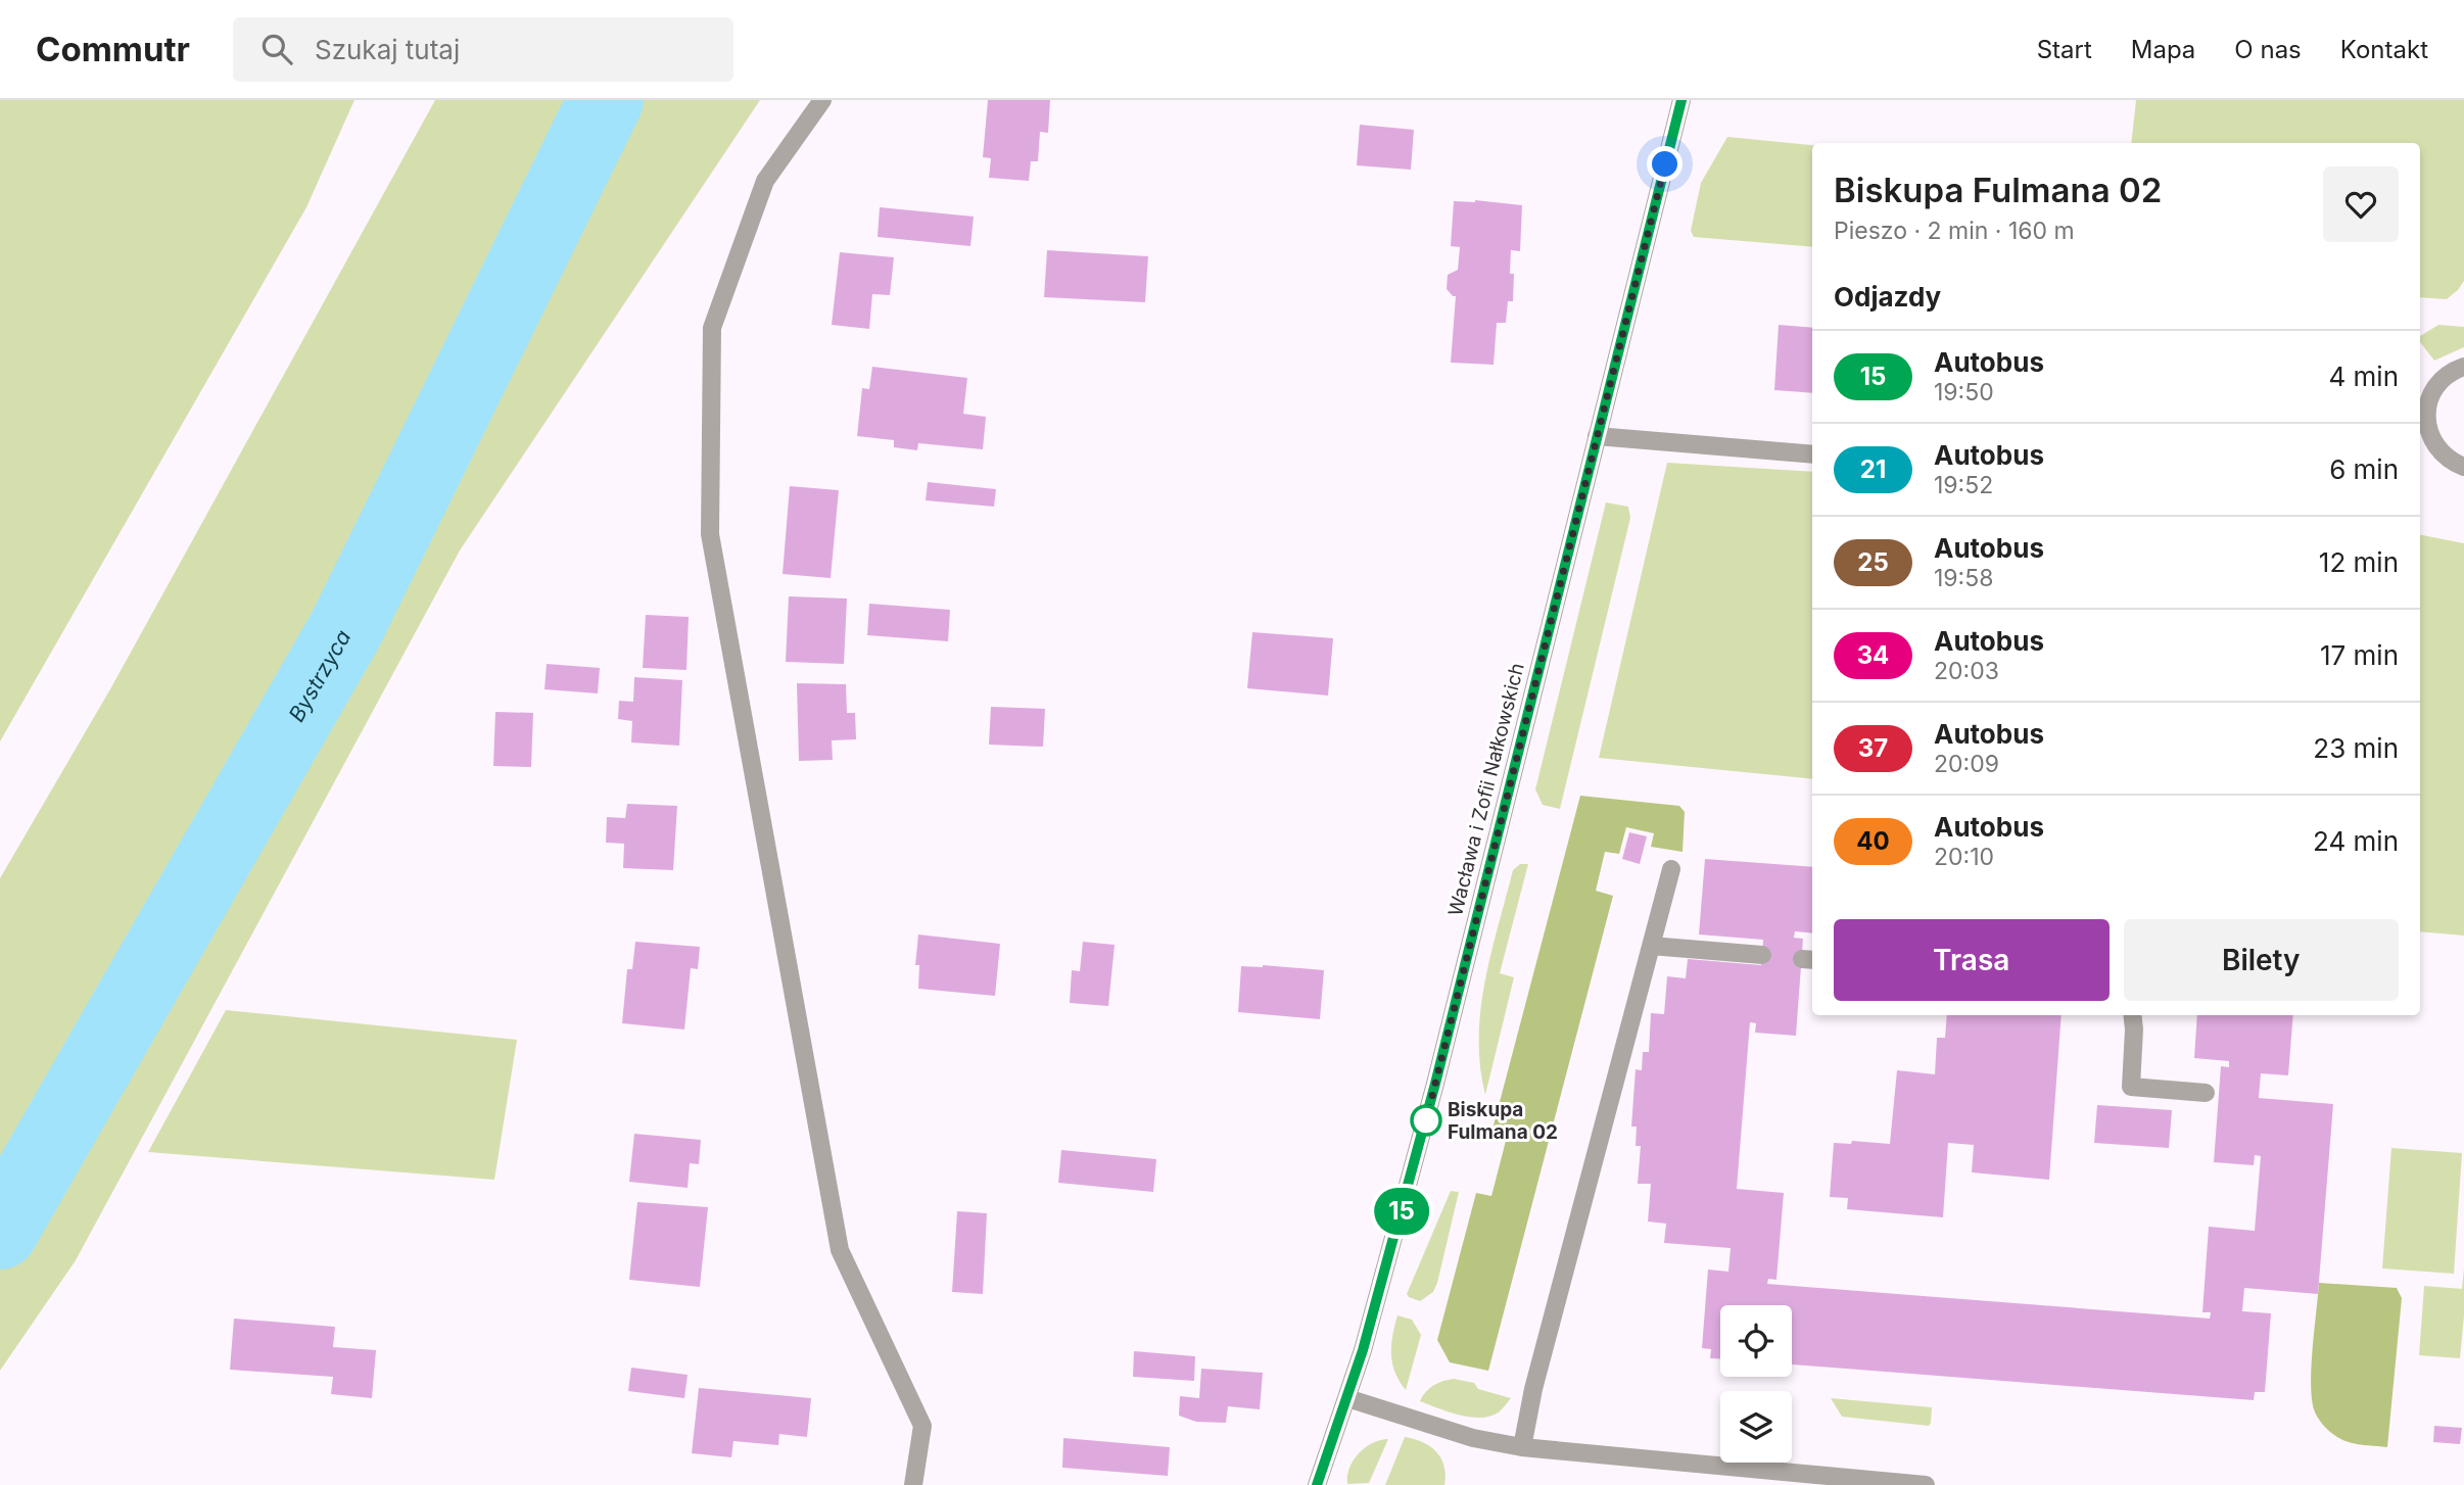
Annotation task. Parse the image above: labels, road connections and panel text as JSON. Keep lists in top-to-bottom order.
{
  "streets": {
    "street": ["Wacława i Zofii Nałkowskich"]
  },
  "water": ["Bystrzyca"],
  "places": ["Biskupa Fulmana 02"],
  "lines": ["bus line 15"],
  "page": {
    "header": "Commutr",
    "search": "Szukaj tutaj",
    "nav": [
      "Start",
      "Mapa",
      "O nas",
      "Kontakt"
    ],
    "on_map": "15",
    "heading": [
      ["Biskupa Fulmana 02", "Pieszo · 2 min · 160 m"],
      "Odjazdy"
    ],
    "list": [
      {
        "mark": "15",
        "name": "Autobus",
        "note": "19:50",
        "value": "4 min"
      },
      {
        "mark": "21",
        "name": "Autobus",
        "note": "19:52",
        "value": "6 min"
      },
      {
        "mark": "25",
        "name": "Autobus",
        "note": "19:58",
        "value": "12 min"
      },
      {
        "mark": "34",
        "name": "Autobus",
        "note": "20:03",
        "value": "17 min"
      },
      {
        "mark": "37",
        "name": "Autobus",
        "note": "20:09",
        "value": "23 min"
      },
      {
        "mark": "40",
        "name": "Autobus",
        "note": "20:10",
        "value": "24 min"
      }
    ],
    "buttons": ["Trasa", "Bilety"]
  }
}
